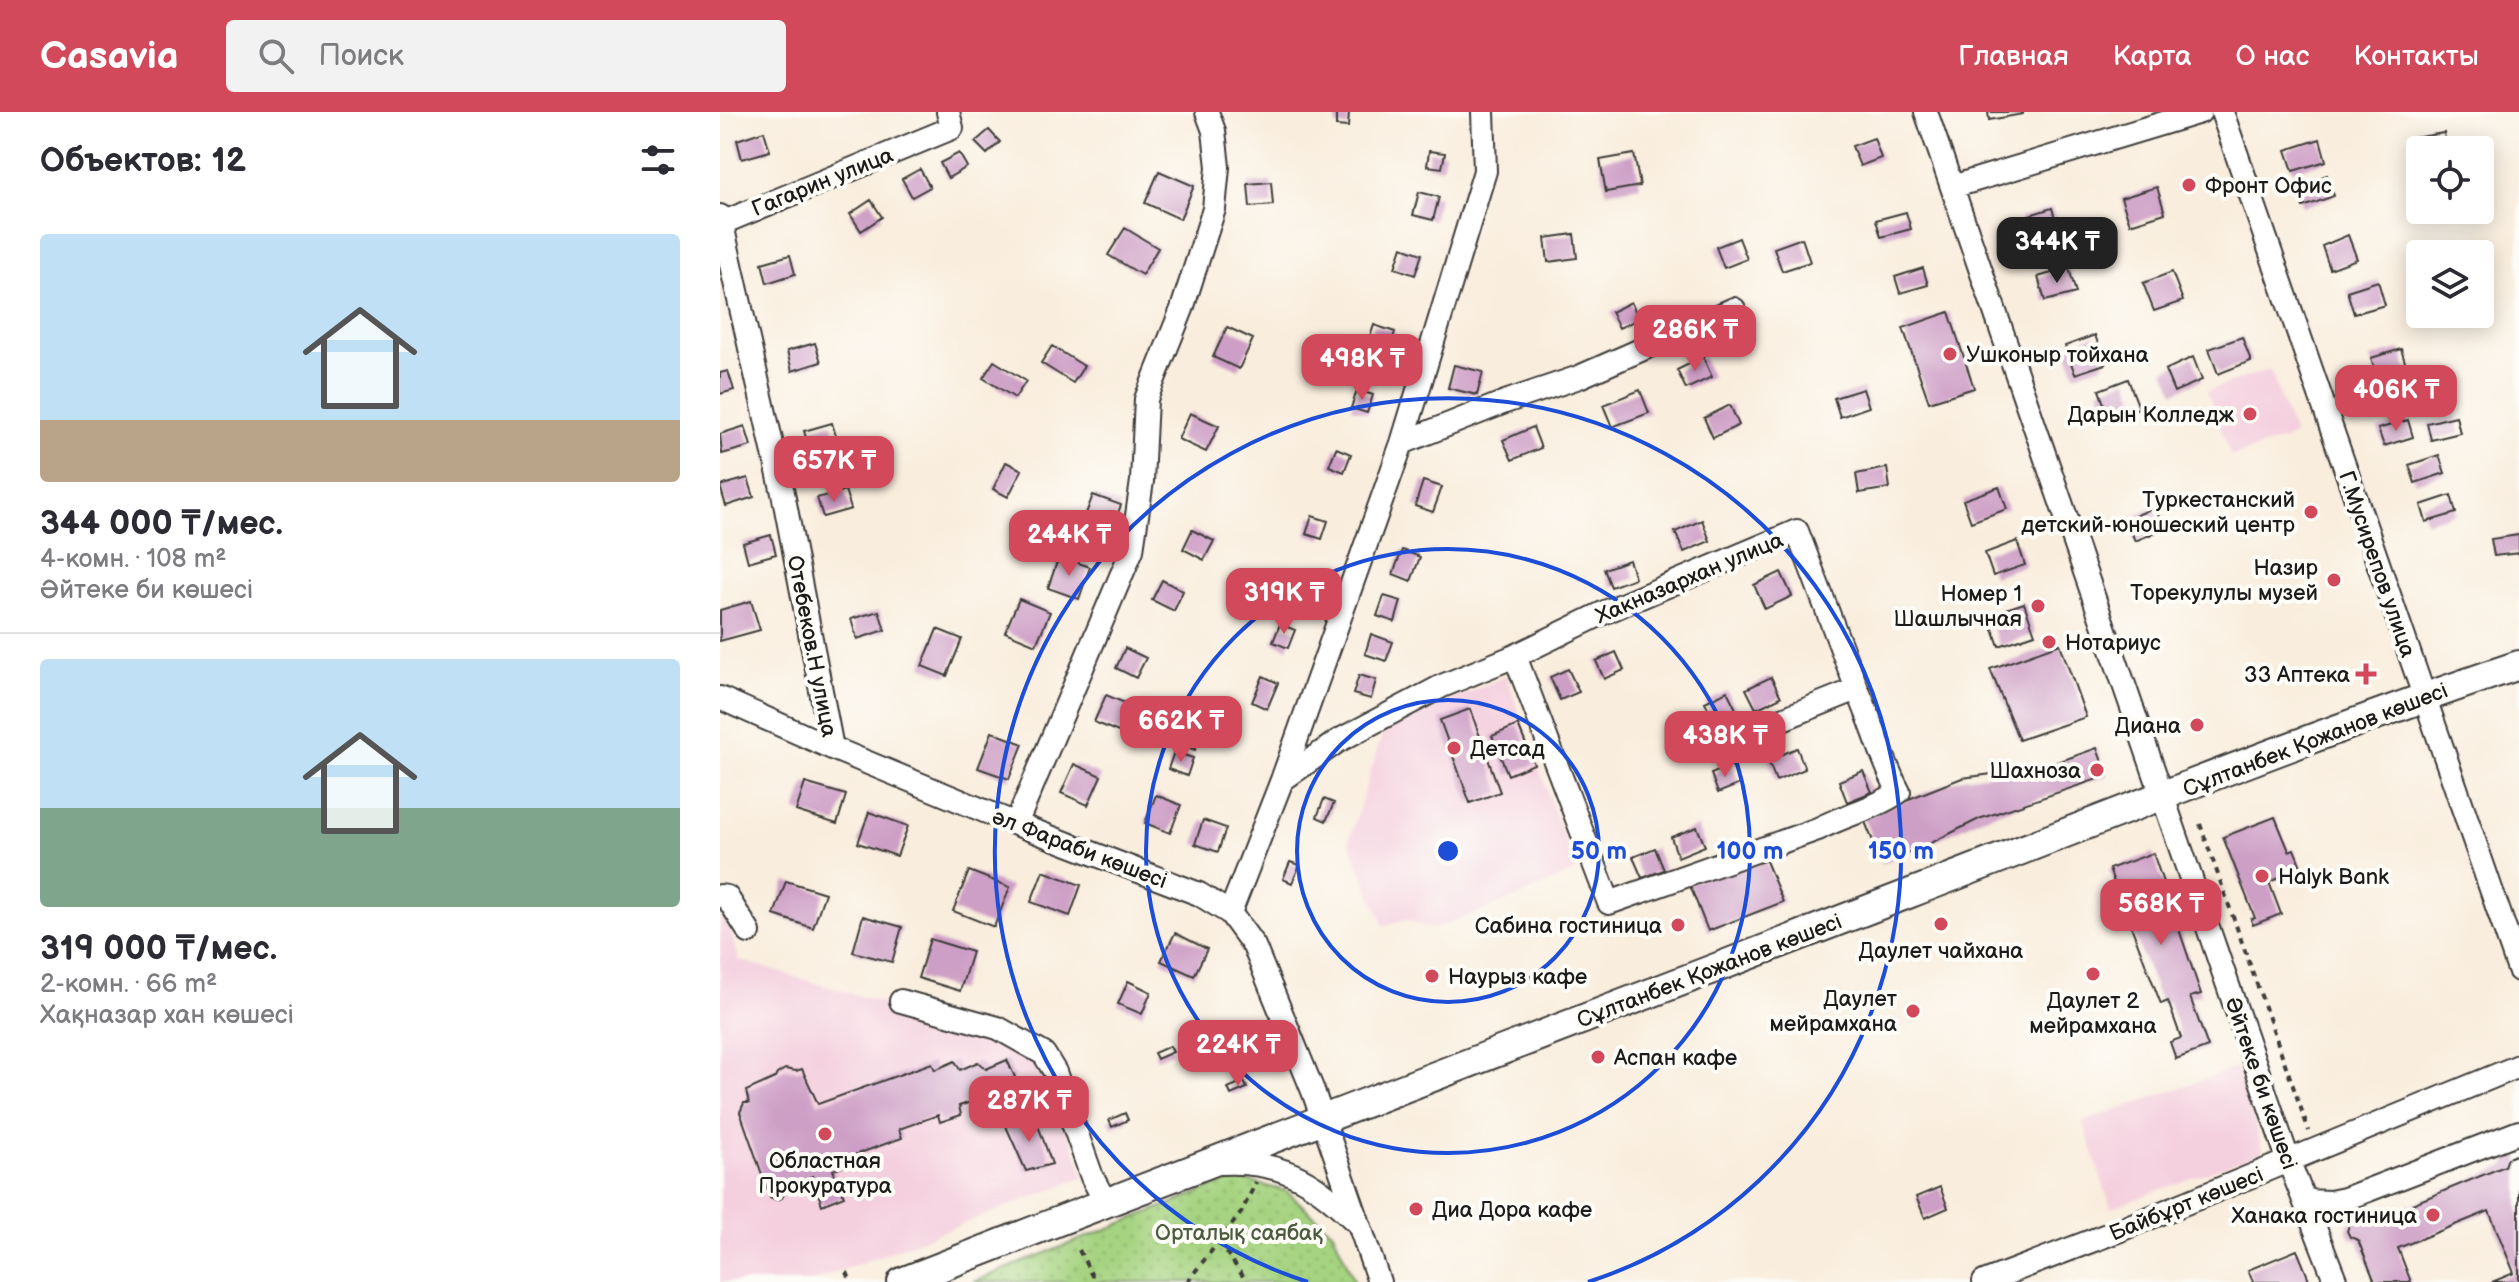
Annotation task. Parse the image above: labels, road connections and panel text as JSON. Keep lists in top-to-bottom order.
{
  "streets": {
    "main road": ["Сұлтанбек Қожанов көшесі"],
    "street": [
      "Гагарин улица",
      "Г.Мусирепов улица",
      "Хакназархан улица",
      "Отебеков.Н улица",
      "әл Фараби көшесі",
      "Әйтеке би көшесі",
      "Байбұрт көшесі"
    ]
  },
  "crossings": [
    ["Гагарин улица", "Отебеков.Н улица"],
    ["Г.Мусирепов улица", "Сұлтанбек Қожанов көшесі"],
    ["Отебеков.Н улица", "әл Фараби көшесі"],
    ["Сұлтанбек Қожанов көшесі", "әл Фараби көшесі"],
    ["Сұлтанбек Қожанов көшесі", "Әйтеке би көшесі"],
    ["Әйтеке би көшесі", "Байбұрт көшесі"]
  ],
  "parks": ["Орталық саябақ"],
  "places": {
    "other": [
      "Фронт Офис",
      "Ушконыр тойхана",
      "Дарын Колледж",
      "Туркестанский детский-юношеский центр",
      "Назир Торекулулы музей",
      "Номер 1 Шашлычная",
      "Нотариус",
      "Диана",
      "Детсад",
      "Шахноза",
      "Halyk Bank",
      "Даулет чайхана",
      "Сабина гостиница",
      "Даулет 2 мейрамхана",
      "Наурыз кафе",
      "Даулет мейрамхана",
      "Аспан кафе",
      "Областная Прокуратура",
      "Диа Дора кафе",
      "Ханака гостиница"
    ],
    "health": ["33 Аптека"]
  },
  "page": {
    "header": "Casavia",
    "search": "Поиск",
    "nav": [
      "Главная",
      "Карта",
      "О нас",
      "Контакты"
    ],
    "heading": "Объектов: 12",
    "list": [
      {
        "name": "344 000 ₸/мес.",
        "note": "4-комн. · 108 m² · Әйтеке би көшесі"
      },
      {
        "name": "319 000 ₸/мес.",
        "note": "2-комн. · 66 m² · Хақназар хан көшесі"
      }
    ],
    "price": [
      "344K ₸",
      "286K ₸",
      "498K ₸",
      "406K ₸",
      "657K ₸",
      "244K ₸",
      "319K ₸",
      "662K ₸",
      "438K ₸",
      "568K ₸",
      "224K ₸",
      "287K ₸"
    ]
  },
  "rings": ["50 m", "100 m", "150 m"]
}
